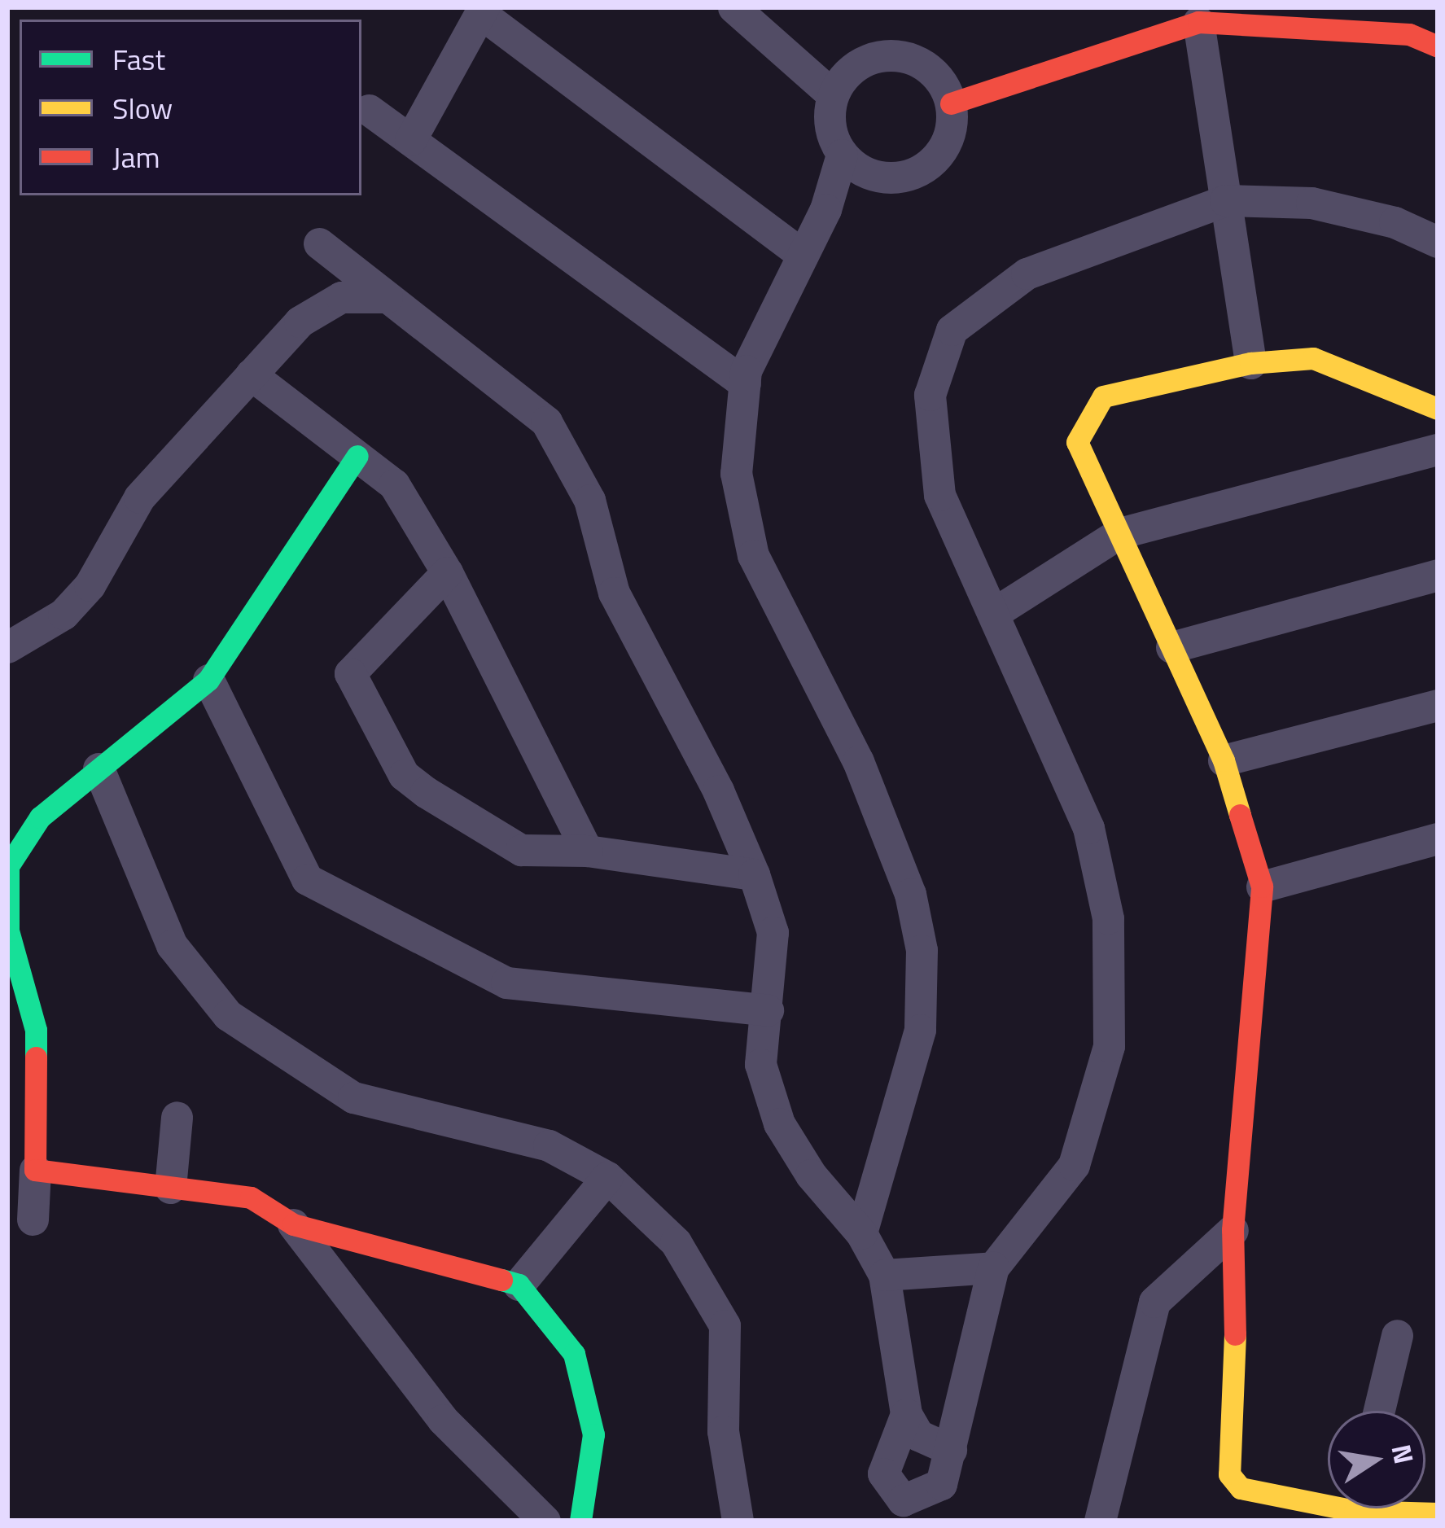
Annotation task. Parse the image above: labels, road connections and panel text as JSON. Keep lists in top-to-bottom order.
{
  "legend": ["Fast", "Slow", "Jam"],
  "north": "right"
}
